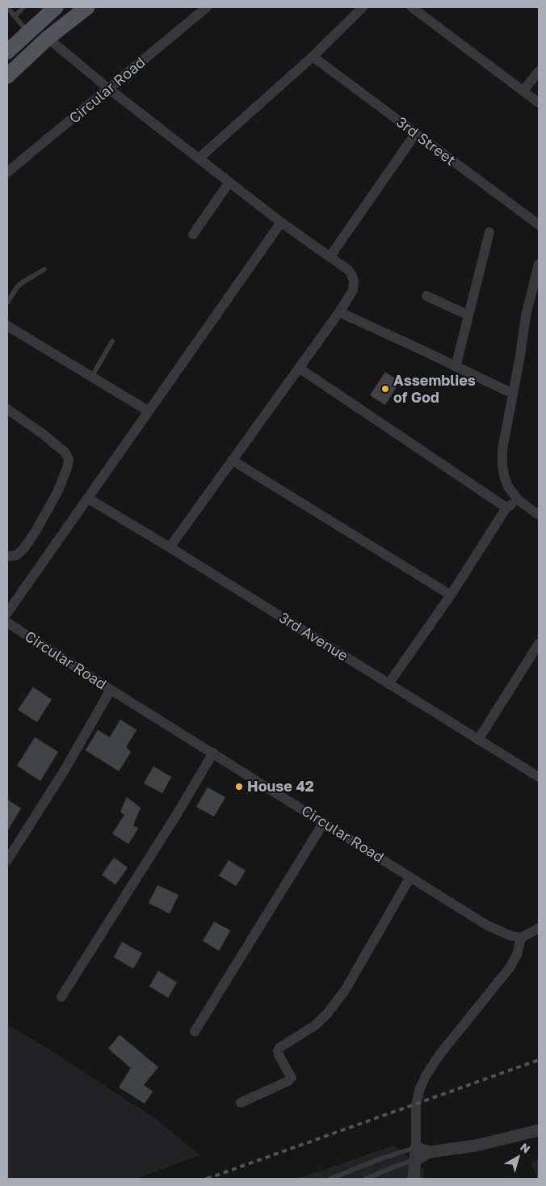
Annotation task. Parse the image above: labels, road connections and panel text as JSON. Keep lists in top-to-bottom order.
{
  "streets": {
    "street": ["Circular Road", "3rd Street", "3rd Avenue"]
  },
  "places": ["Assemblies of God", "House 42"],
  "north": "top right"
}
